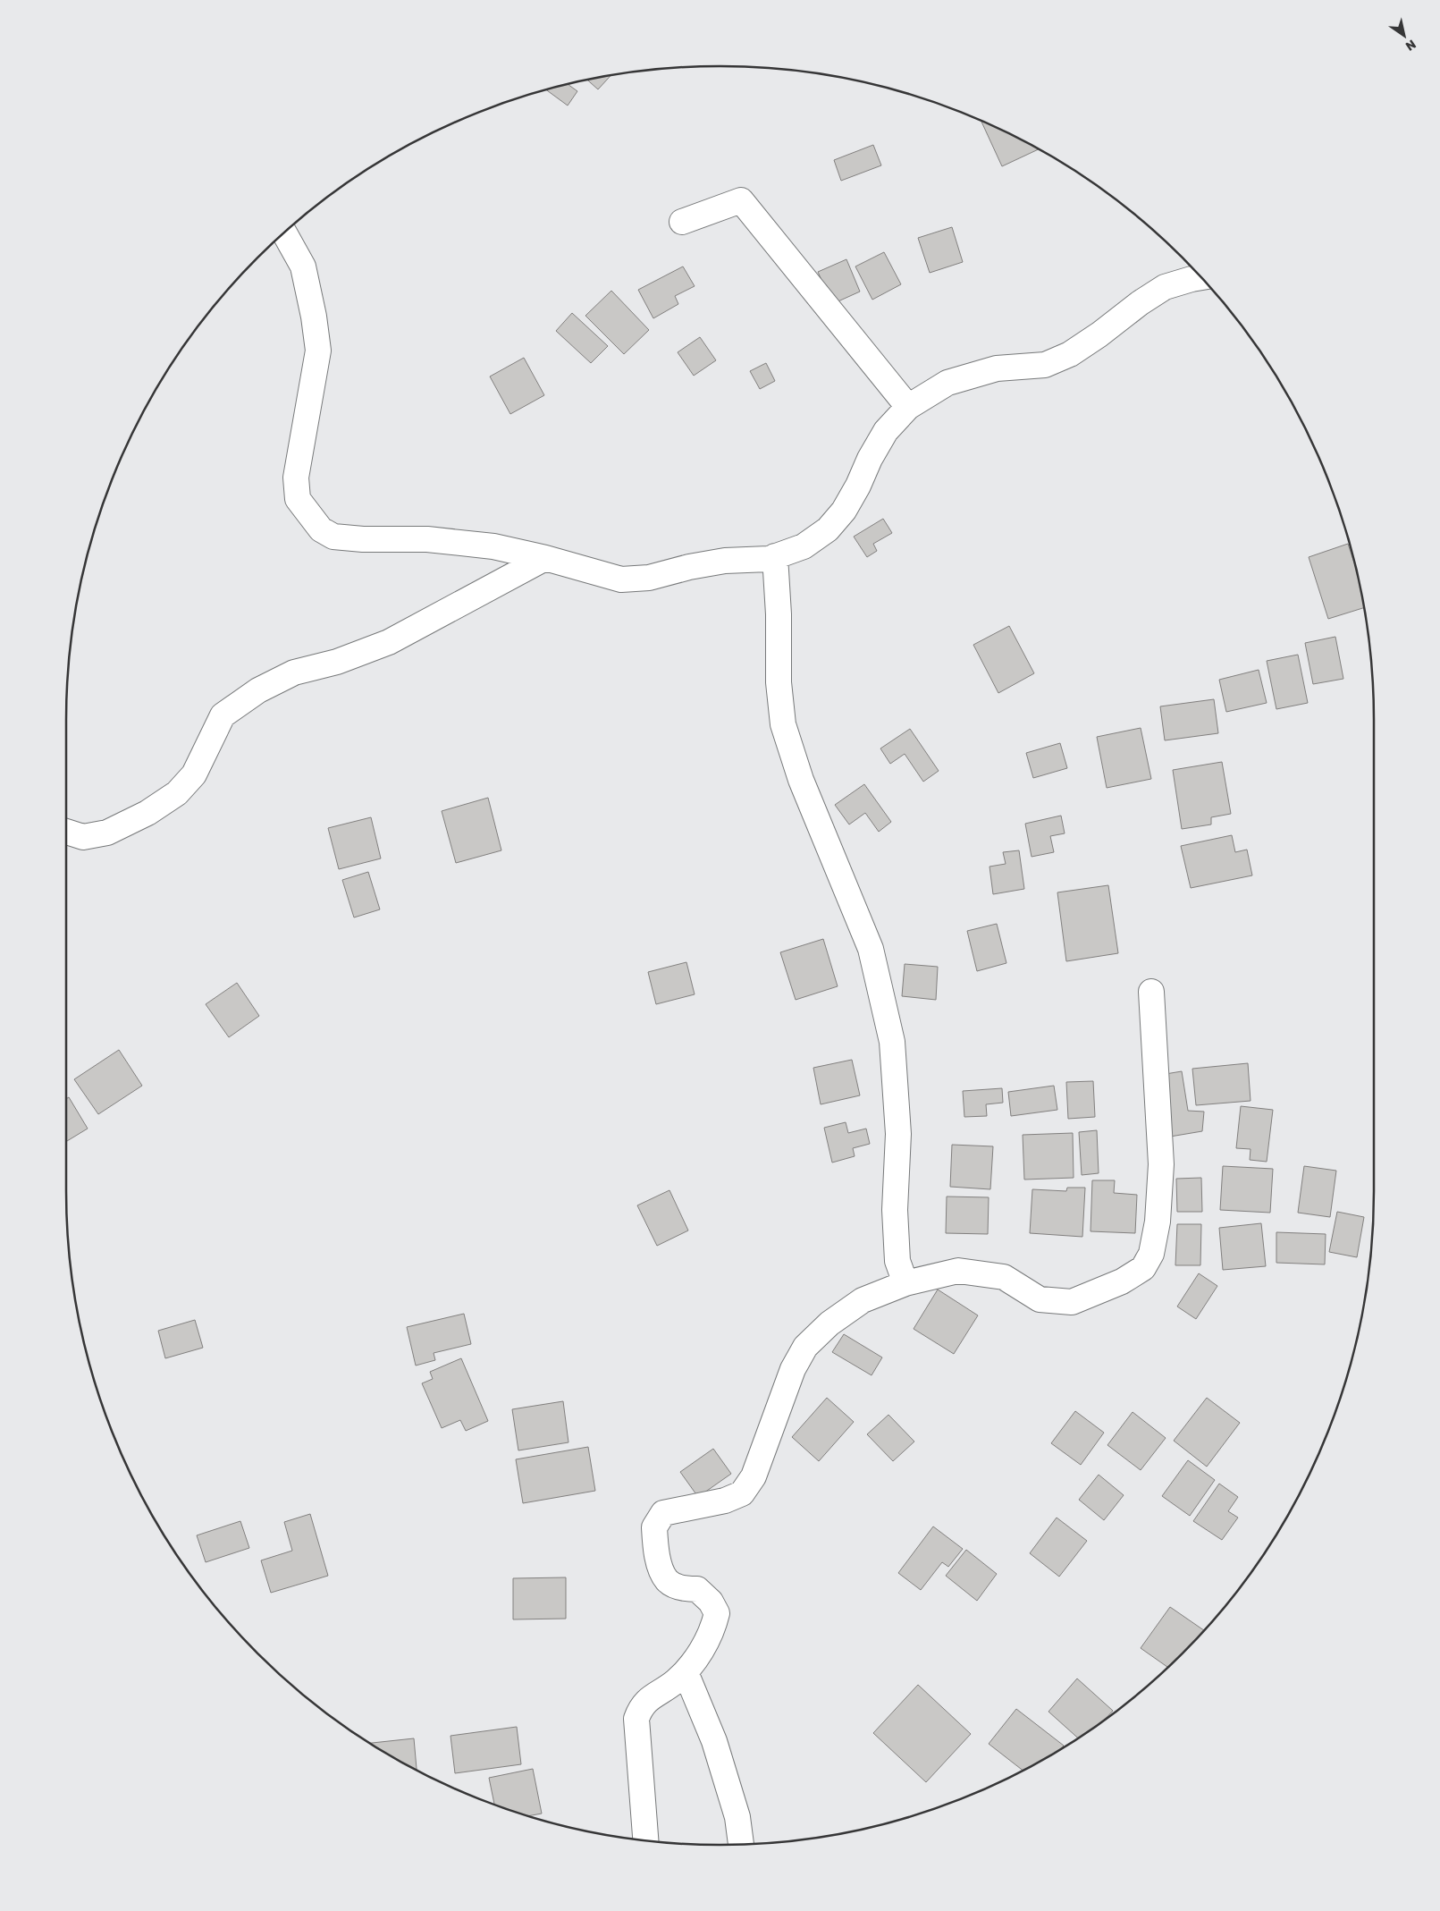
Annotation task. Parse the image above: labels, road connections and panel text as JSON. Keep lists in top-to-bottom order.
{
  "north": "bottom right"
}
